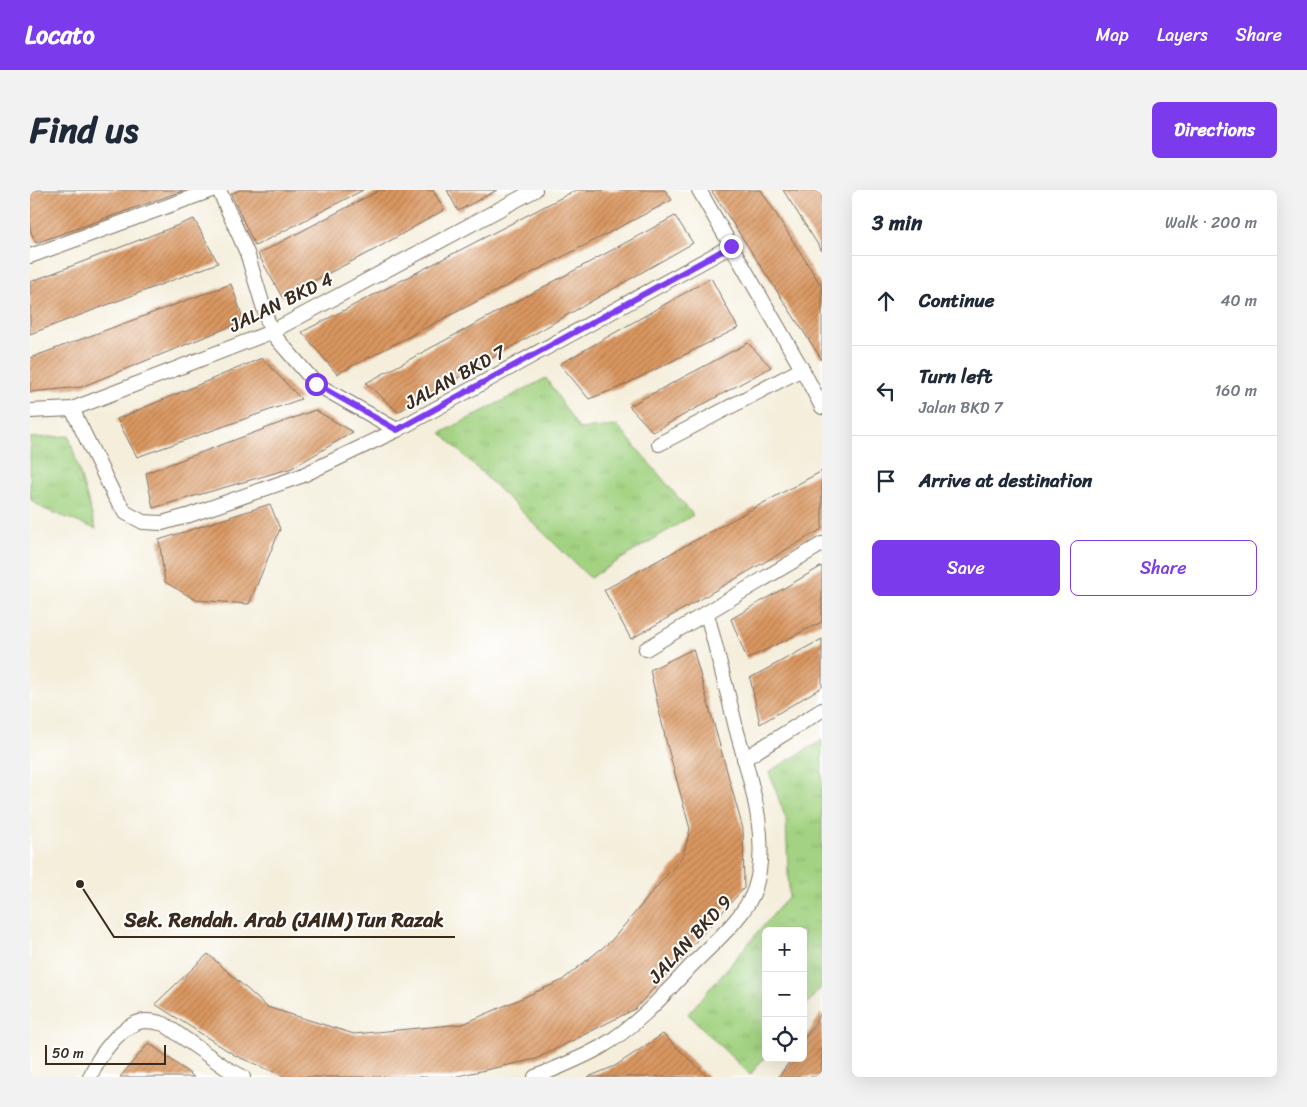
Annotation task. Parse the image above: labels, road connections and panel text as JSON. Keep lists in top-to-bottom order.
{
  "streets": {
    "street": ["JALAN BKD 4", "JALAN BKD 7", "JALAN BKD 9"]
  },
  "crossings": [
    ["JALAN BKD 4", "JALAN BKD 7"]
  ],
  "places": ["Sek. Rendah. Arab (JAIM) Tun Razak"],
  "scale_bar": "50 m",
  "page": {
    "header": "Locato",
    "nav": ["Map", "Layers", "Share"],
    "title": "Find us",
    "buttons": [
      "Directions",
      ["Save", "Share"]
    ],
    "heading": ["3 min", "Walk · 200 m"],
    "list": [
      ["Continue", "40 m"],
      ["Turn left", "Jalan BKD 7", "160 m"],
      "Arrive at destination"
    ],
    "map_buttons": ["+", "−"],
    "scale": "50 m"
  }
}
